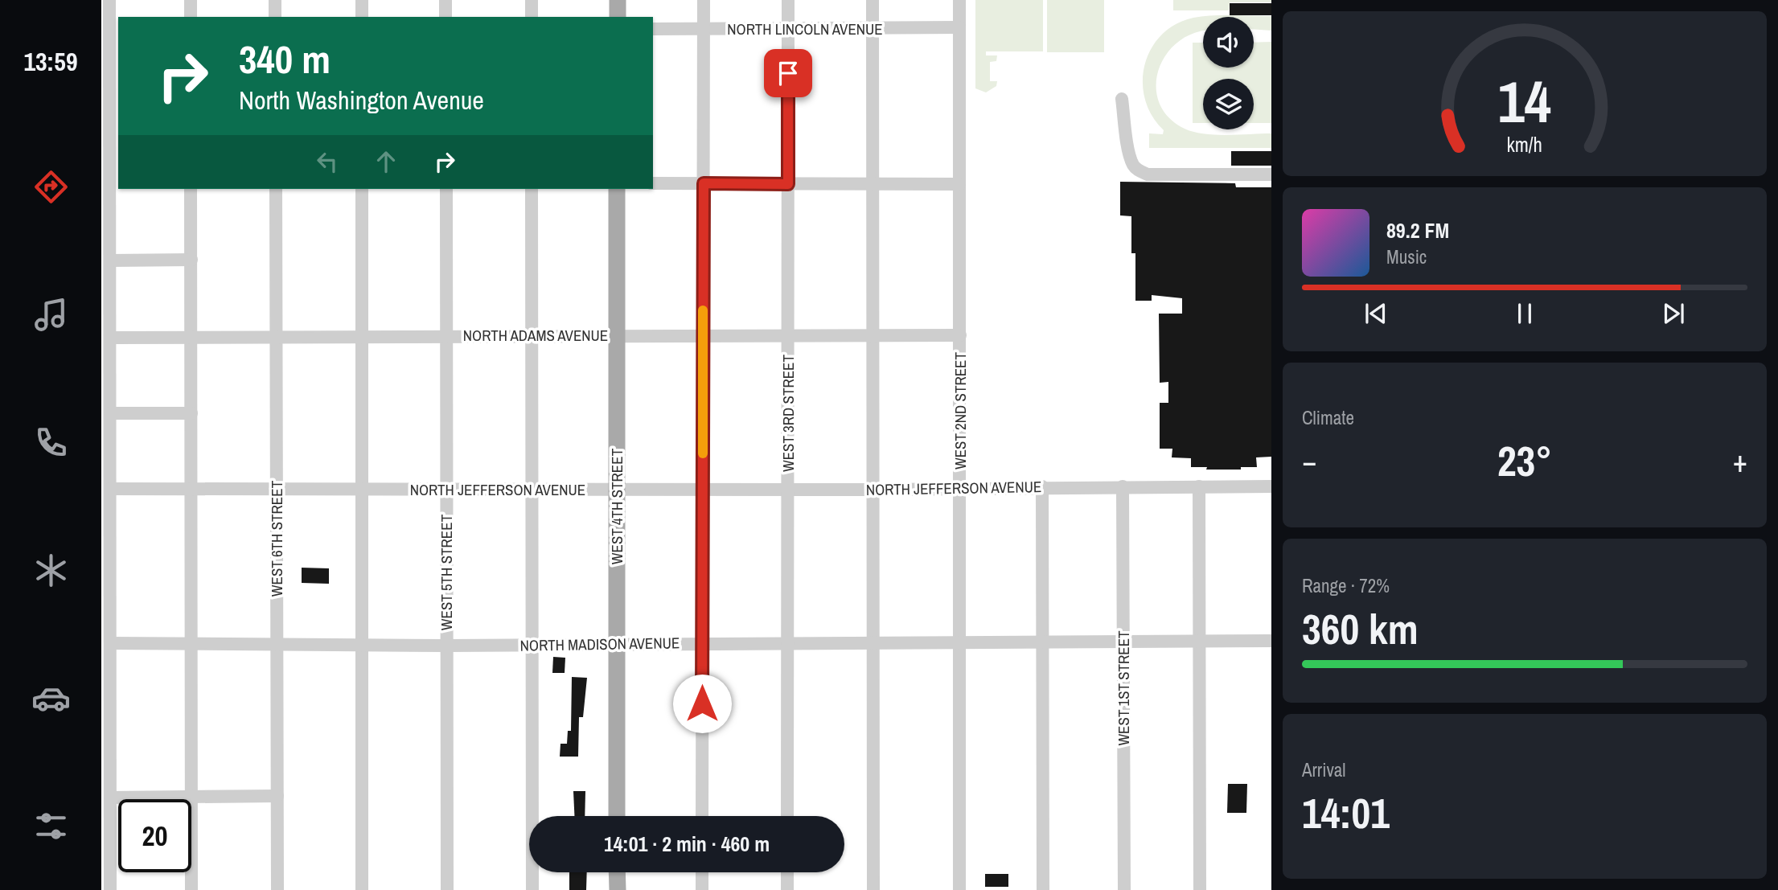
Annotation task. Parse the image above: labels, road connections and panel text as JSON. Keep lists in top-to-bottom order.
{
  "streets": {
    "main road": ["WEST 4TH STREET"],
    "street": [
      "NORTH LINCOLN AVENUE",
      "NORTH ADAMS AVENUE",
      "WEST 2ND STREET",
      "WEST 3RD STREET",
      "NORTH JEFFERSON AVENUE",
      "WEST 6TH STREET",
      "WEST 5TH STREET",
      "NORTH MADISON AVENUE",
      "WEST 1ST STREET"
    ]
  },
  "crossings": [
    ["NORTH LINCOLN AVENUE", "WEST 2ND STREET"],
    ["NORTH LINCOLN AVENUE", "WEST 3RD STREET"],
    ["NORTH ADAMS AVENUE", "WEST 2ND STREET"],
    ["NORTH ADAMS AVENUE", "WEST 3RD STREET"],
    ["NORTH ADAMS AVENUE", "WEST 4TH STREET"],
    ["NORTH ADAMS AVENUE", "WEST 6TH STREET"],
    ["NORTH ADAMS AVENUE", "WEST 5TH STREET"],
    ["WEST 2ND STREET", "NORTH JEFFERSON AVENUE"],
    ["WEST 2ND STREET", "NORTH MADISON AVENUE"],
    ["WEST 3RD STREET", "NORTH JEFFERSON AVENUE"],
    ["WEST 3RD STREET", "NORTH MADISON AVENUE"],
    ["NORTH JEFFERSON AVENUE", "WEST 4TH STREET"],
    ["NORTH JEFFERSON AVENUE", "WEST 6TH STREET"],
    ["NORTH JEFFERSON AVENUE", "WEST 5TH STREET"],
    ["NORTH JEFFERSON AVENUE", "WEST 1ST STREET"],
    ["WEST 4TH STREET", "NORTH MADISON AVENUE"],
    ["WEST 6TH STREET", "NORTH MADISON AVENUE"],
    ["WEST 5TH STREET", "NORTH MADISON AVENUE"],
    ["NORTH MADISON AVENUE", "WEST 1ST STREET"]
  ],
  "page": {
    "tabs": "13:59",
    "turn": ["340 m", "North Washington Avenue"],
    "song": ["89.2 FM", "Music"],
    "tile": [
      "Climate",
      ["Range · 72%", "360 km"],
      ["Arrival", "14:01"]
    ],
    "heat": ["−", "23°", "+"],
    "limit": "20",
    "trip": "14:01 · 2 min · 460 m",
    "gauge": ["14", "km/h"]
  }
}
